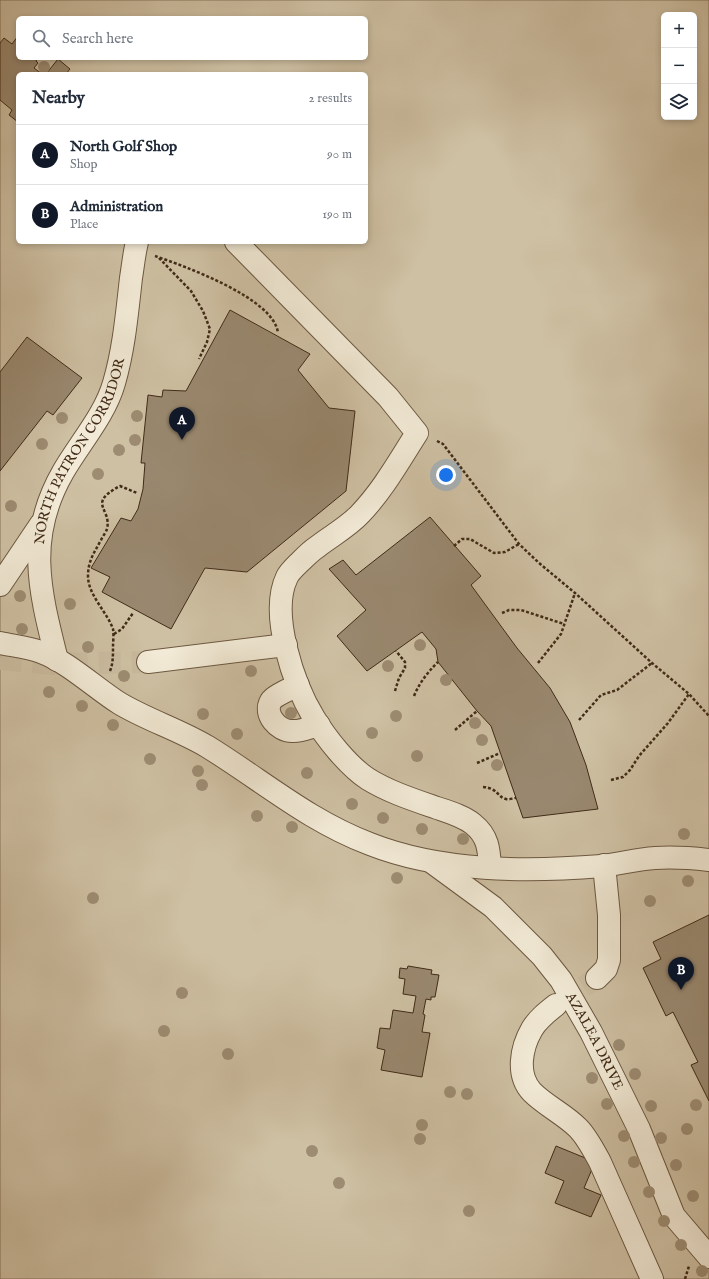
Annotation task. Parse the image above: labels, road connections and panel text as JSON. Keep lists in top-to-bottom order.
{
  "streets": {
    "lane": ["NORTH PATRON CORRIDOR", "AZALEA DRIVE"]
  },
  "page": {
    "map_buttons": ["+", "−"],
    "search": "Search here",
    "heading": ["Nearby", "2 results"],
    "list": [
      {
        "mark": "A",
        "name": "North Golf Shop",
        "note": "Shop",
        "value": "90 m"
      },
      {
        "mark": "B",
        "name": "Administration",
        "note": "Place",
        "value": "190 m"
      }
    ],
    "pins": ["A", "B"]
  }
}
